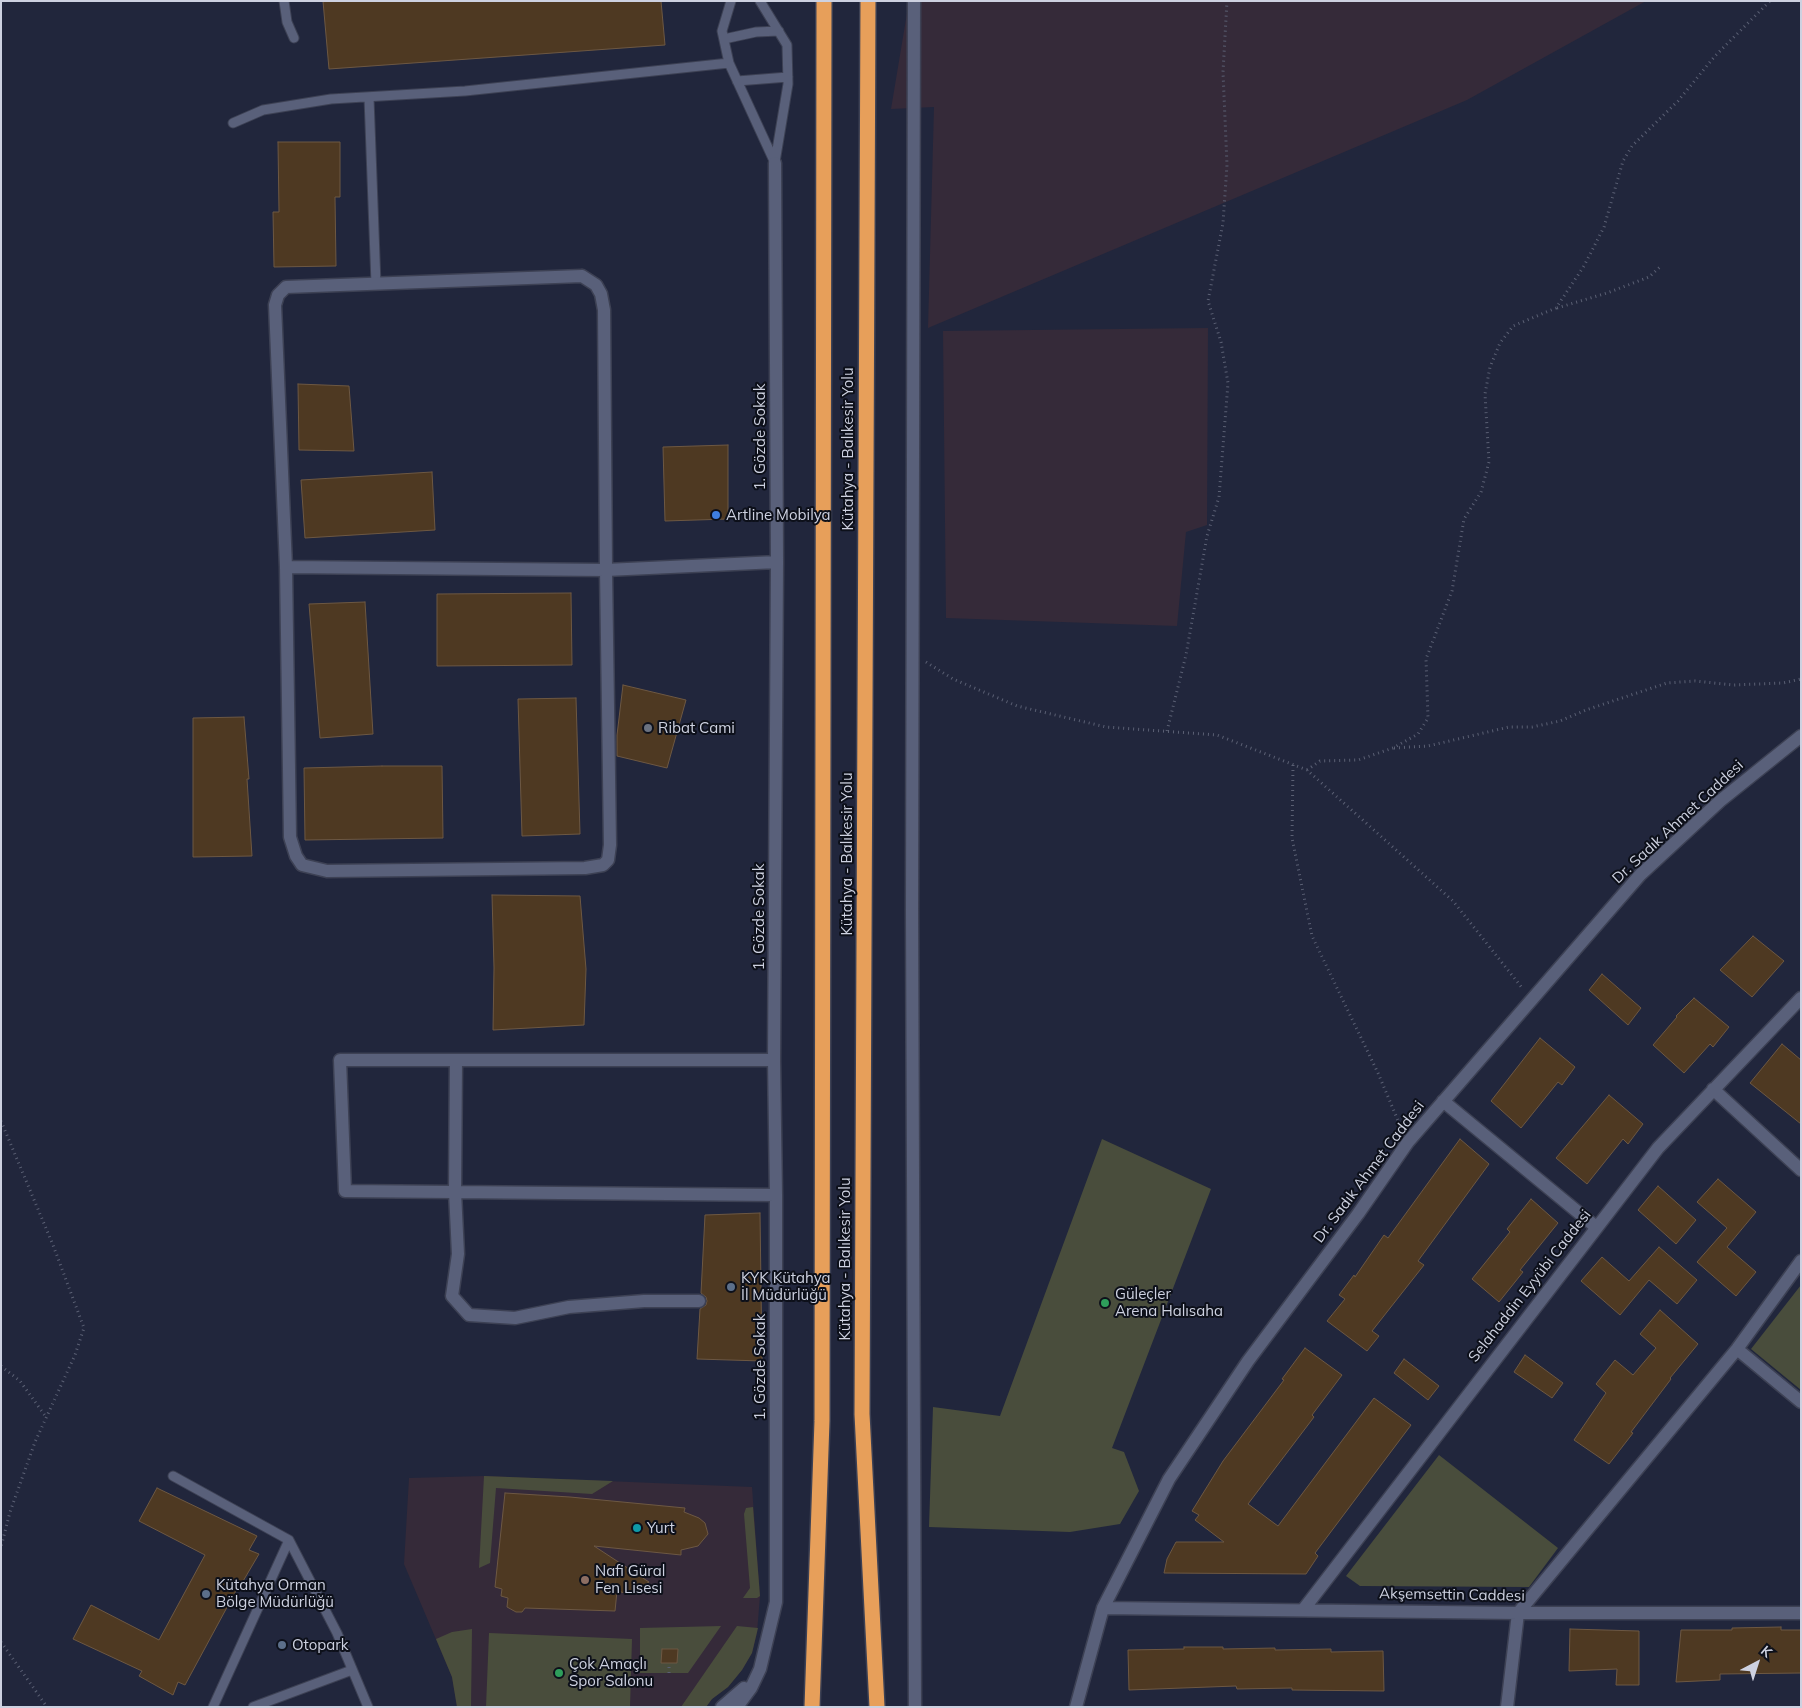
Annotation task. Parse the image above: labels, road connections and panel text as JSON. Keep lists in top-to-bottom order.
{
  "streets": {
    "highway": ["Kütahya - Balıkesir Yolu"],
    "street": [
      "1. Gözde Sokak",
      "Dr. Sadık Ahmet Caddesi",
      "Selahaddin Eyyübi Caddesi",
      "Akşemsettin Caddesi"
    ]
  },
  "crossings": [
    ["Dr. Sadık Ahmet Caddesi", "Akşemsettin Caddesi"],
    ["Selahaddin Eyyübi Caddesi", "Akşemsettin Caddesi"]
  ],
  "places": [
    "Artline Mobilya",
    "Ribat Cami",
    "KYK Kütahya İl Müdürlüğü",
    "Güleçler Arena Halısaha",
    "Yurt",
    "Nafi Güral Fen Lisesi",
    "Kütahya Orman Bölge Müdürlüğü",
    "Otopark",
    "Çok Amaçlı Spor Salonu"
  ],
  "north": "top right"
}
